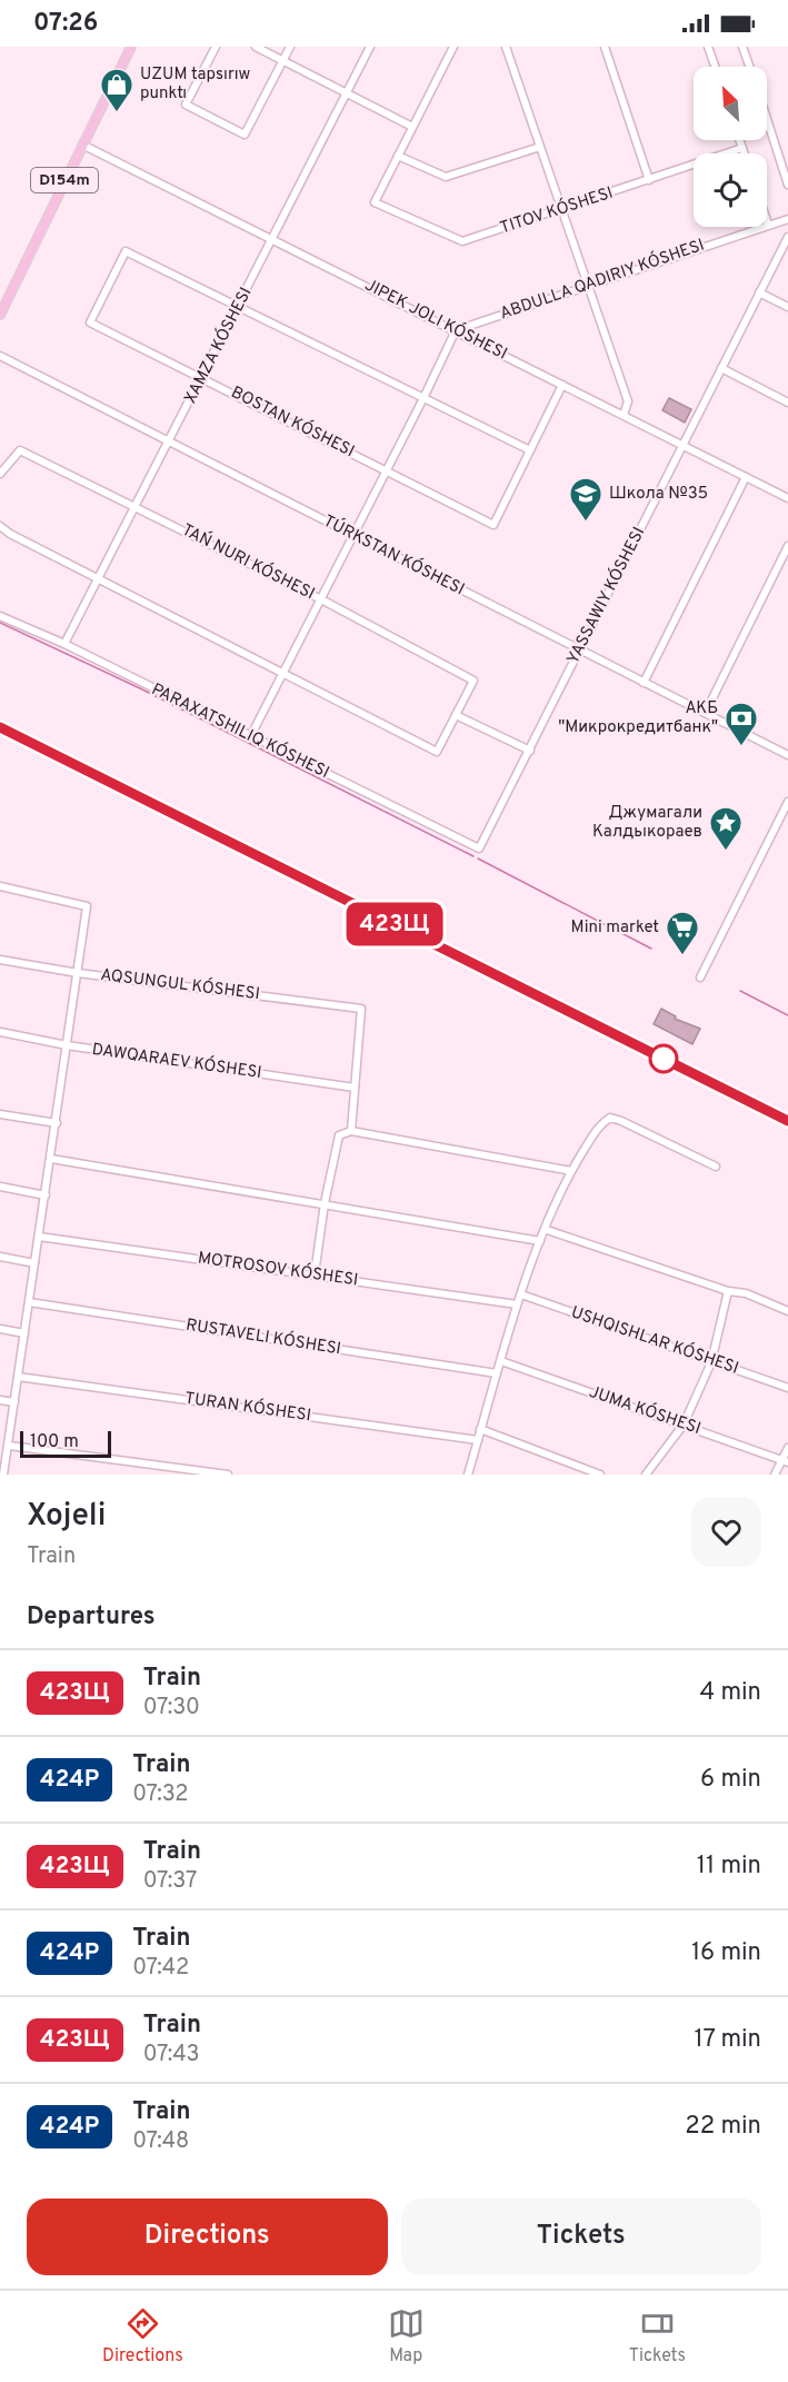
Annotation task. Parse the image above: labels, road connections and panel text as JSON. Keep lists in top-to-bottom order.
{
  "streets": {
    "main road": ["D154m"],
    "street": [
      "TITOV KÓSHESI",
      "XAMZA KÓSHESI",
      "BOSTAN KÓSHESI",
      "TÚRKSTAN KÓSHESI",
      "YASSAWIY KÓSHESI",
      "AQSUNGUL KÓSHESI",
      "DAWQARAEV KÓSHESI",
      "MOTROSOV KÓSHESI",
      "RUSTAVELI KÓSHESI",
      "USHQISHLAR KÓSHESI",
      "TURAN KÓSHESI",
      "JUMA KÓSHESI"
    ]
  },
  "crossings": [
    ["XAMZA KÓSHESI", "BOSTAN KÓSHESI"],
    ["XAMZA KÓSHESI", "TÚRKSTAN KÓSHESI"],
    ["TÚRKSTAN KÓSHESI", "YASSAWIY KÓSHESI"],
    ["AQSUNGUL KÓSHESI", "DAWQARAEV KÓSHESI"]
  ],
  "places": {
    "shop": ["UZUM tapsırıw punktı"],
    "school or university": ["Школа №35"],
    "bank": ["АКБ \"Микрокредитбанк\""],
    "place": ["Джумагали Калдыкораев"],
    "supermarket": ["Mini market"]
  },
  "scale_bar": "100 m",
  "north": "top left",
  "page": {
    "status": "07:26",
    "on_map": "423Щ",
    "scale": "100 m",
    "heading": [
      ["Xojeli", "Train"],
      "Departures"
    ],
    "list": [
      {
        "mark": "423Щ",
        "name": "Train",
        "note": "07:30",
        "value": "4 min"
      },
      {
        "mark": "424Р",
        "name": "Train",
        "note": "07:32",
        "value": "6 min"
      },
      {
        "mark": "423Щ",
        "name": "Train",
        "note": "07:37",
        "value": "11 min"
      },
      {
        "mark": "424Р",
        "name": "Train",
        "note": "07:42",
        "value": "16 min"
      },
      {
        "mark": "423Щ",
        "name": "Train",
        "note": "07:43",
        "value": "17 min"
      },
      {
        "mark": "424Р",
        "name": "Train",
        "note": "07:48",
        "value": "22 min"
      }
    ],
    "buttons": ["Directions", "Tickets"],
    "tabs": ["Directions", "Map", "Tickets"]
  }
}
